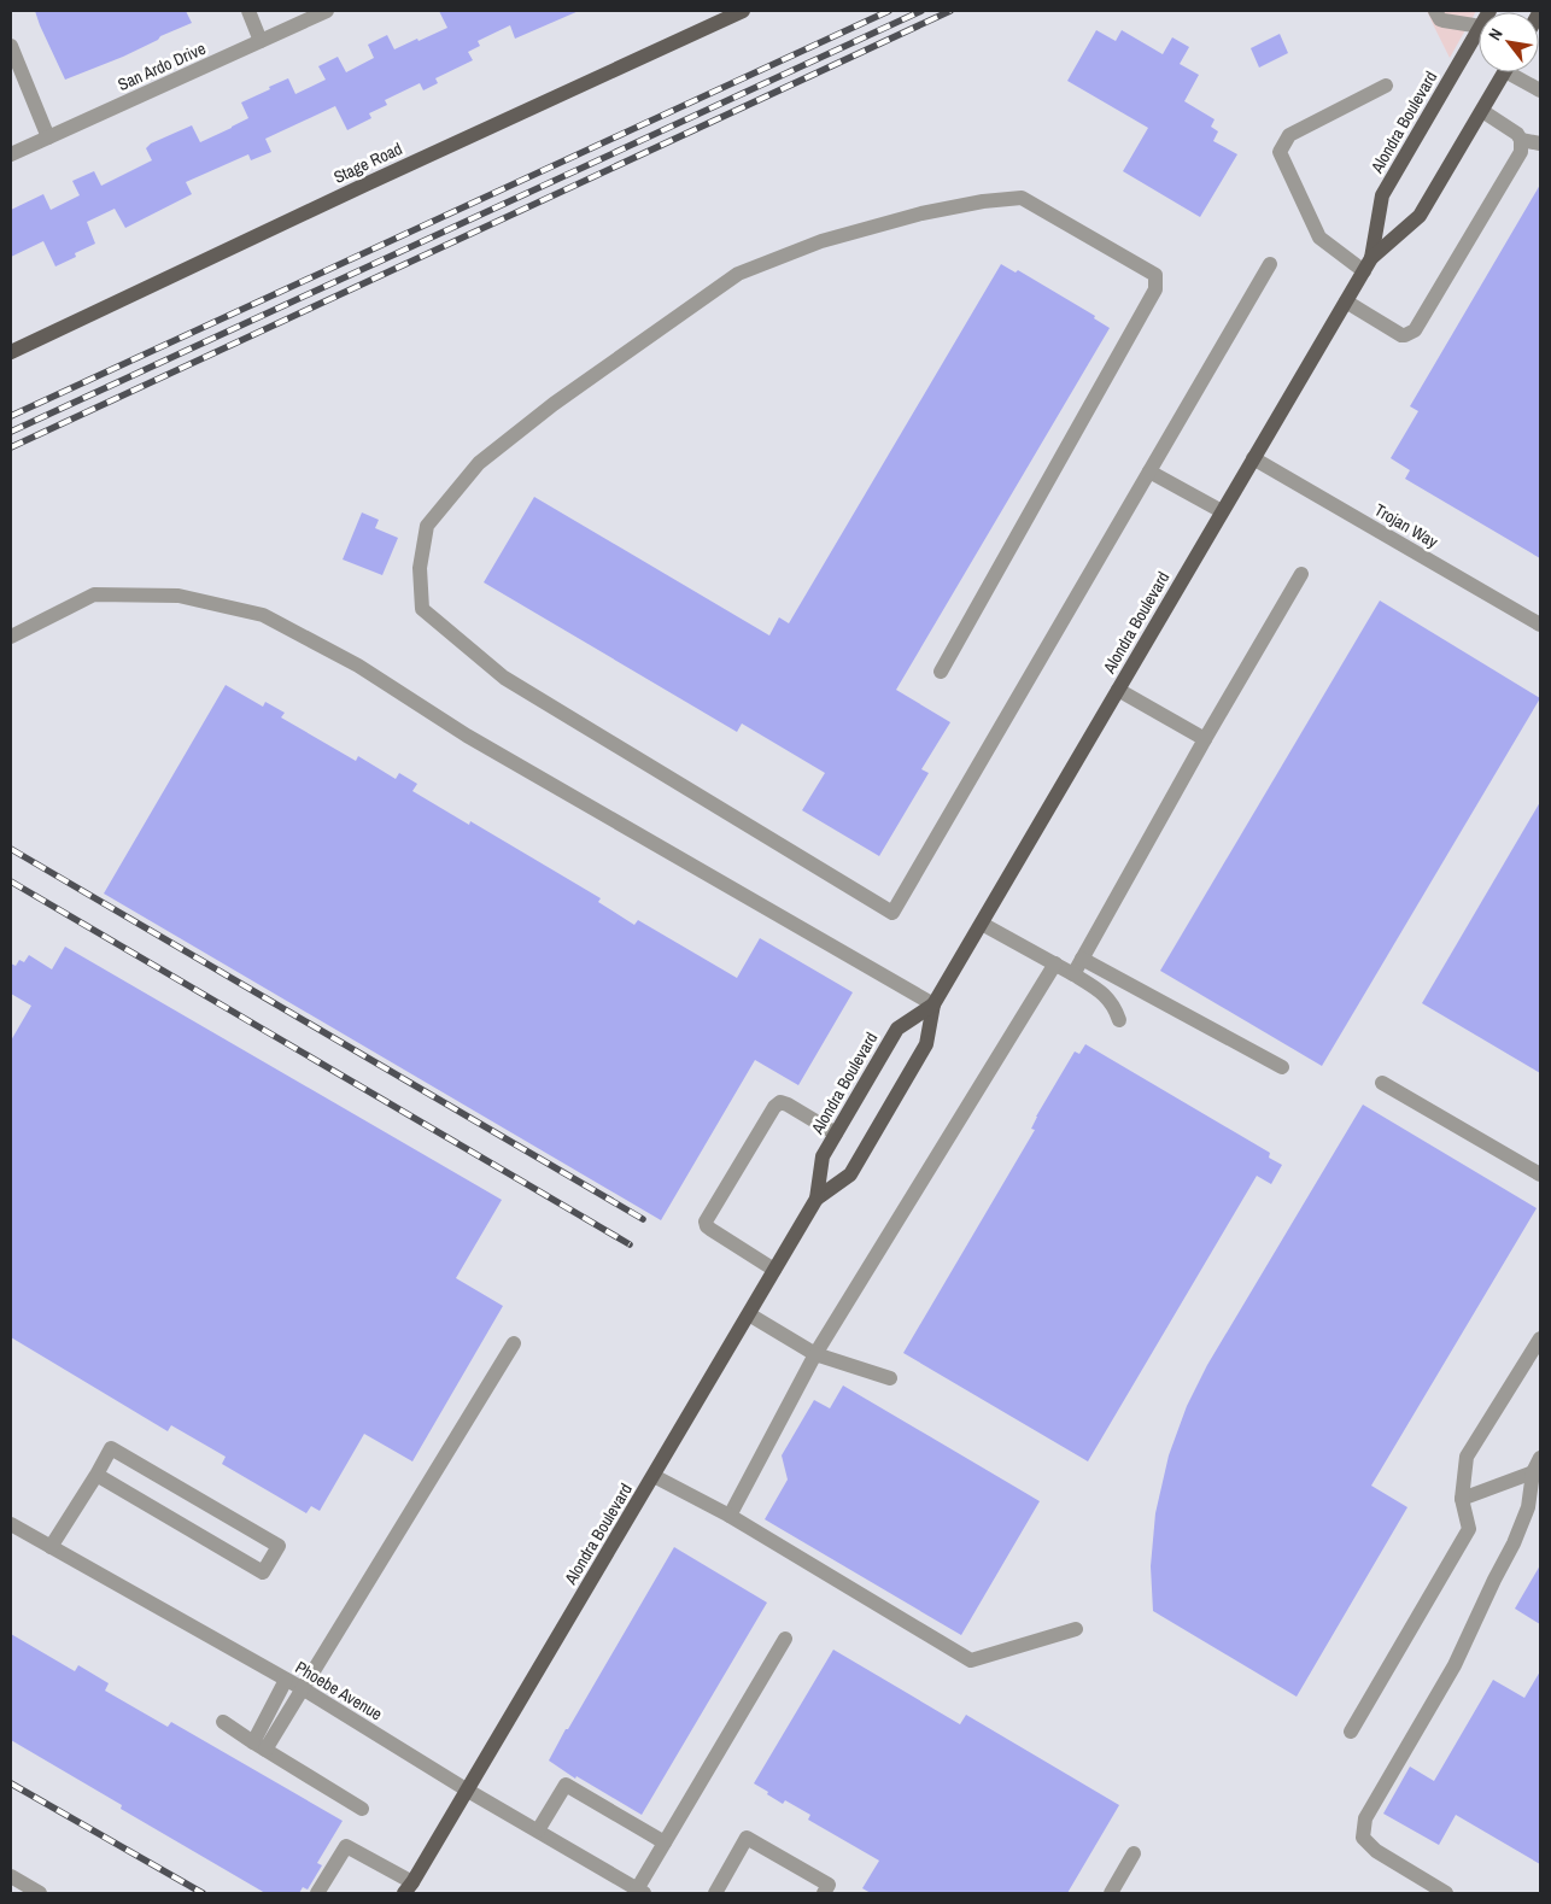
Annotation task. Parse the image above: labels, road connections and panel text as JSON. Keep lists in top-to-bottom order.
{
  "streets": {
    "main road": ["Alondra Boulevard", "Stage Road"],
    "street": ["San Ardo Drive", "Trojan Way", "Phoebe Avenue"]
  },
  "crossings": [
    ["Alondra Boulevard", "Trojan Way"],
    ["Alondra Boulevard", "Phoebe Avenue"]
  ],
  "north": "top left"
}
